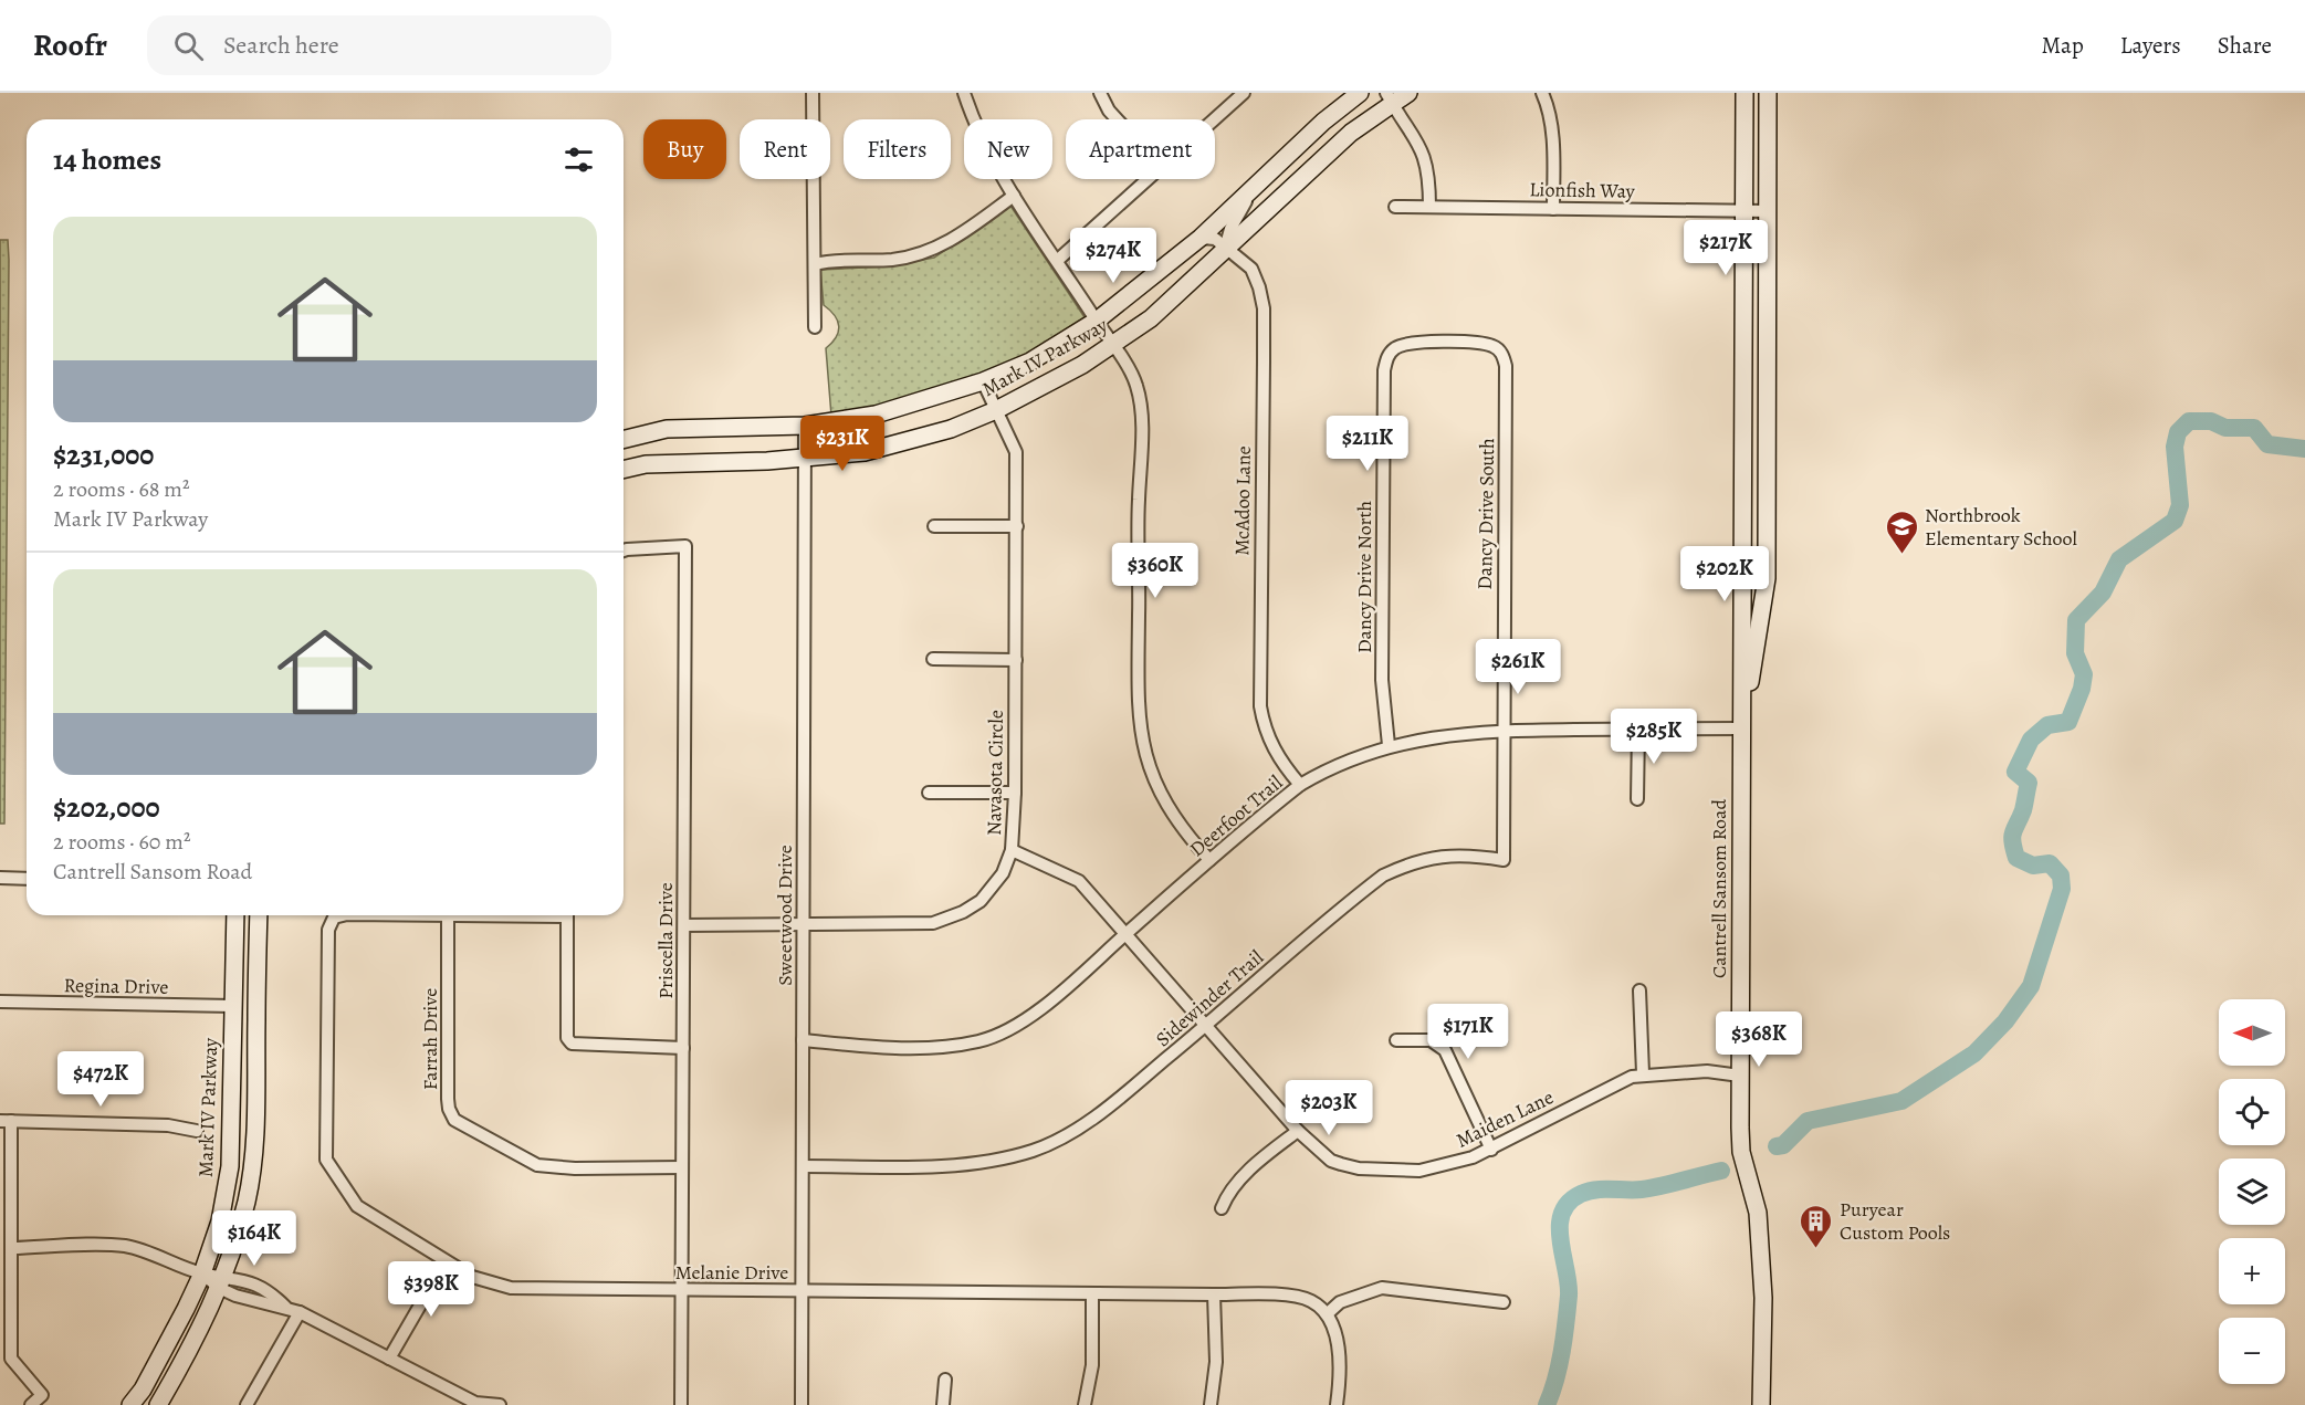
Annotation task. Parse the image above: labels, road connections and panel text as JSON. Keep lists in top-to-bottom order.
{
  "streets": {
    "main road": ["Mark IV Parkway", "Cantrell Sansom Road"],
    "street": [
      "Lionfish Way",
      "McAdoo Lane",
      "Dancy Drive South",
      "Dancy Drive North",
      "Navasota Circle",
      "Deerfoot Trail",
      "Sweetwood Drive",
      "Priscella Drive",
      "Regina Drive",
      "Sidewinder Trail",
      "Farrah Drive",
      "Maiden Lane",
      "Melanie Drive"
    ]
  },
  "crossings": [
    ["Lionfish Way", "Cantrell Sansom Road"],
    ["Mark IV Parkway", "McAdoo Lane"],
    ["Mark IV Parkway", "Navasota Circle"],
    ["Mark IV Parkway", "Sweetwood Drive"],
    ["Mark IV Parkway", "Regina Drive"],
    ["McAdoo Lane", "Deerfoot Trail"],
    ["Dancy Drive South", "Dancy Drive North"],
    ["Dancy Drive South", "Deerfoot Trail"],
    ["Dancy Drive South", "Sidewinder Trail"],
    ["Dancy Drive North", "Deerfoot Trail"],
    ["Navasota Circle", "Sweetwood Drive"],
    ["Navasota Circle", "Priscella Drive"],
    ["Navasota Circle", "Maiden Lane"],
    ["Deerfoot Trail", "Cantrell Sansom Road"],
    ["Deerfoot Trail", "Sweetwood Drive"],
    ["Deerfoot Trail", "Sidewinder Trail"],
    ["Deerfoot Trail", "Maiden Lane"],
    ["Cantrell Sansom Road", "Maiden Lane"],
    ["Sweetwood Drive", "Sidewinder Trail"],
    ["Sweetwood Drive", "Melanie Drive"],
    ["Priscella Drive", "Farrah Drive"],
    ["Priscella Drive", "Melanie Drive"],
    ["Sidewinder Trail", "Maiden Lane"]
  ],
  "places": {
    "school or university": ["Northbrook Elementary School"],
    "building": ["Puryear Custom Pools"]
  },
  "north": "left",
  "page": {
    "header": "Roofr",
    "search": "Search here",
    "nav": ["Map", "Layers", "Share"],
    "chip": [
      "Buy",
      "Rent",
      "Filters",
      "New",
      "Apartment"
    ],
    "heading": "14 homes",
    "list": [
      {
        "name": "$231,000",
        "note": "2 rooms · 68 m² · Mark IV Parkway"
      },
      {
        "name": "$202,000",
        "note": "2 rooms · 60 m² · Cantrell Sansom Road"
      }
    ],
    "price": [
      "$217K",
      "$274K",
      "$231K",
      "$211K",
      "$360K",
      "$202K",
      "$261K",
      "$285K",
      "$171K",
      "$368K",
      "$472K",
      "$203K",
      "$164K",
      "$398K"
    ],
    "map_buttons": ["+", "−"]
  }
}
